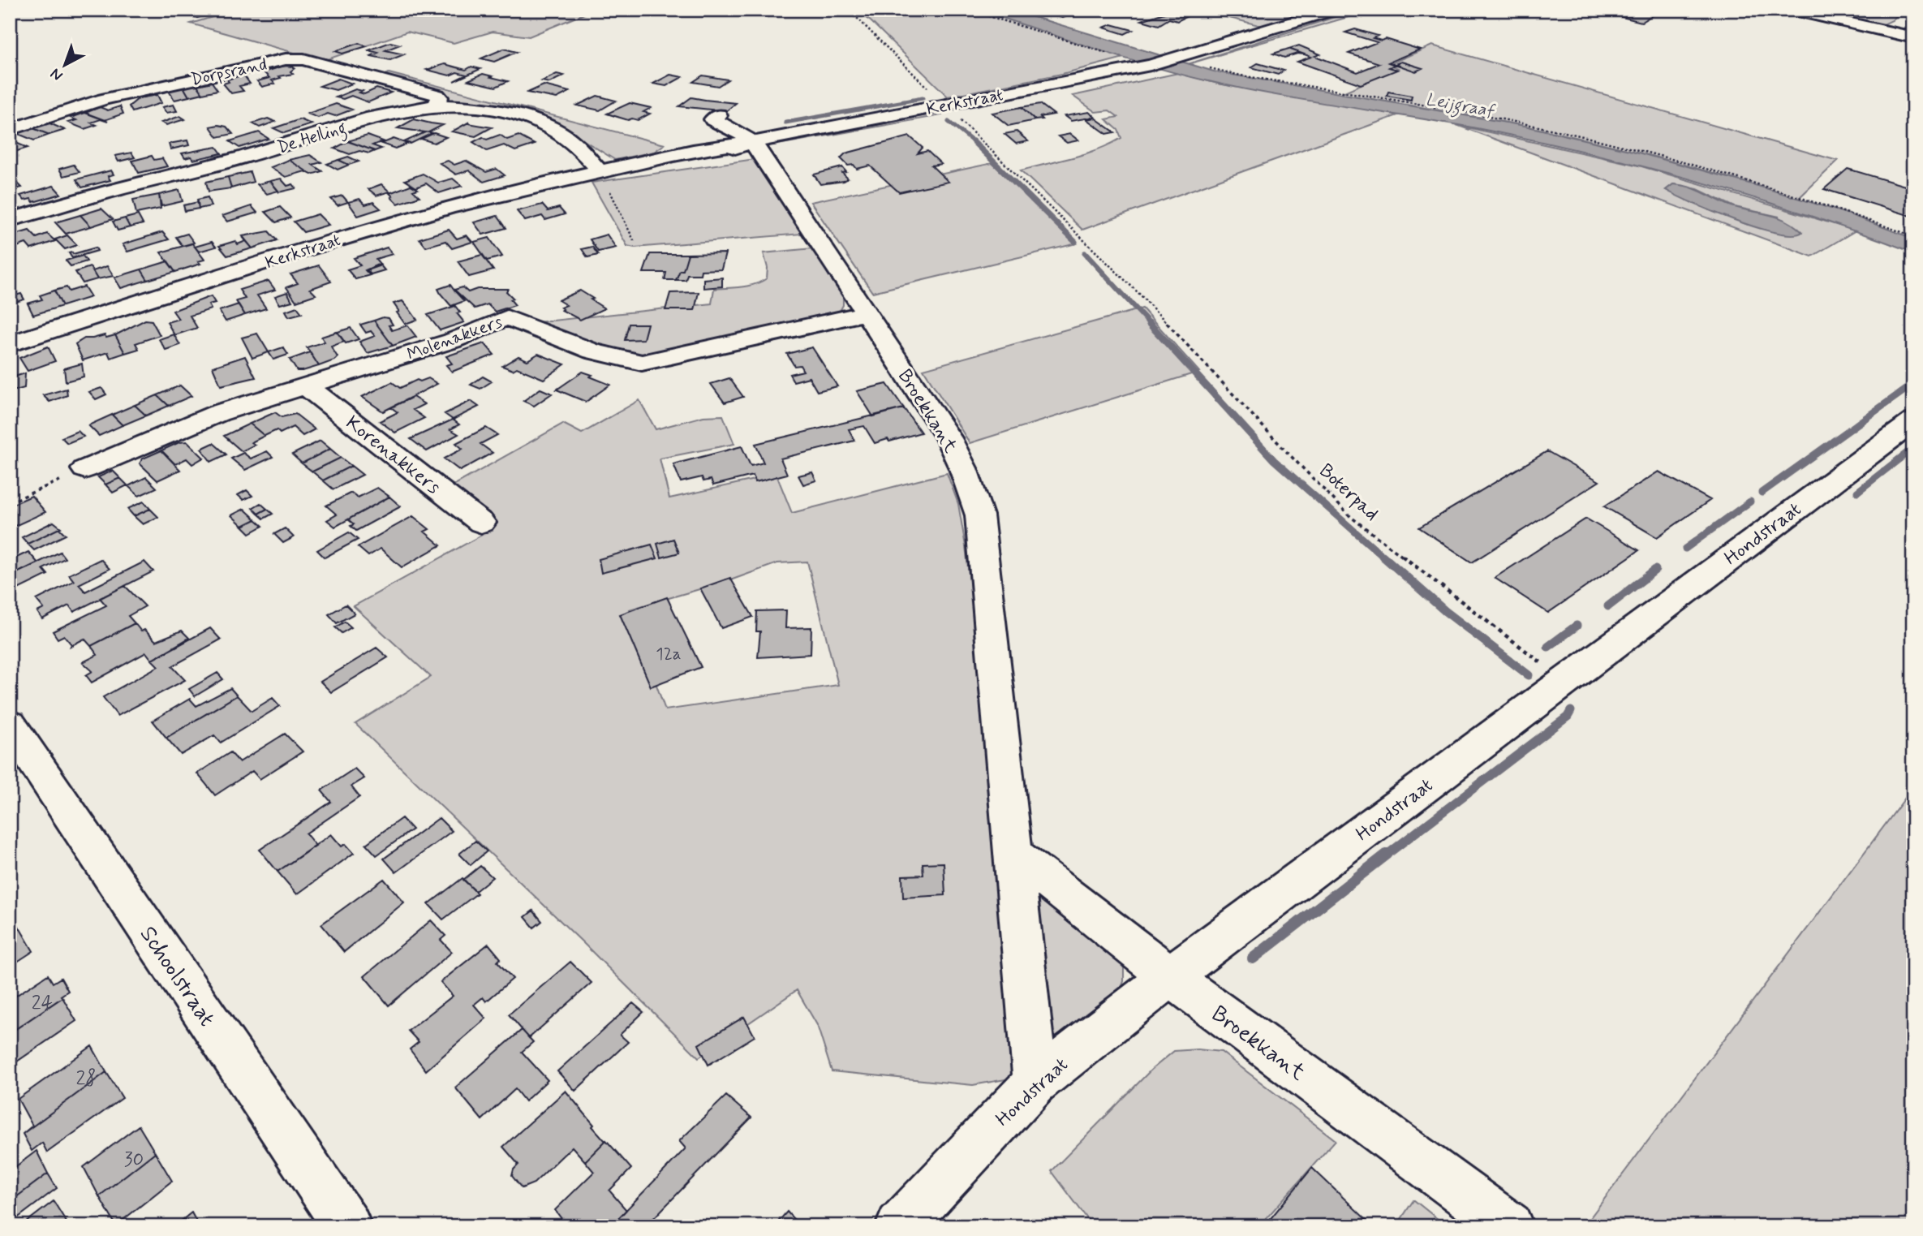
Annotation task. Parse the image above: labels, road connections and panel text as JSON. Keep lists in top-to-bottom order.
{
  "streets": {
    "street": [
      "Dorpsrand",
      "Kerkstraat",
      "De Helling",
      "Molenakkers",
      "Broekkant",
      "Korenakkers",
      "Hondstraat",
      "Schoolstraat"
    ],
    "path": ["Boterpad"]
  },
  "crossings": [
    ["Dorpsrand", "De Helling"],
    ["Kerkstraat", "De Helling"],
    ["Kerkstraat", "Broekkant"],
    ["Kerkstraat", "Boterpad"],
    ["Molenakkers", "Broekkant"],
    ["Molenakkers", "Korenakkers"],
    ["Broekkant", "Hondstraat"],
    ["Boterpad", "Hondstraat"]
  ],
  "water": ["Leijgraaf"],
  "house_numbers": [
    "12a",
    "24",
    "28",
    "30"
  ],
  "north": "bottom left"
}
